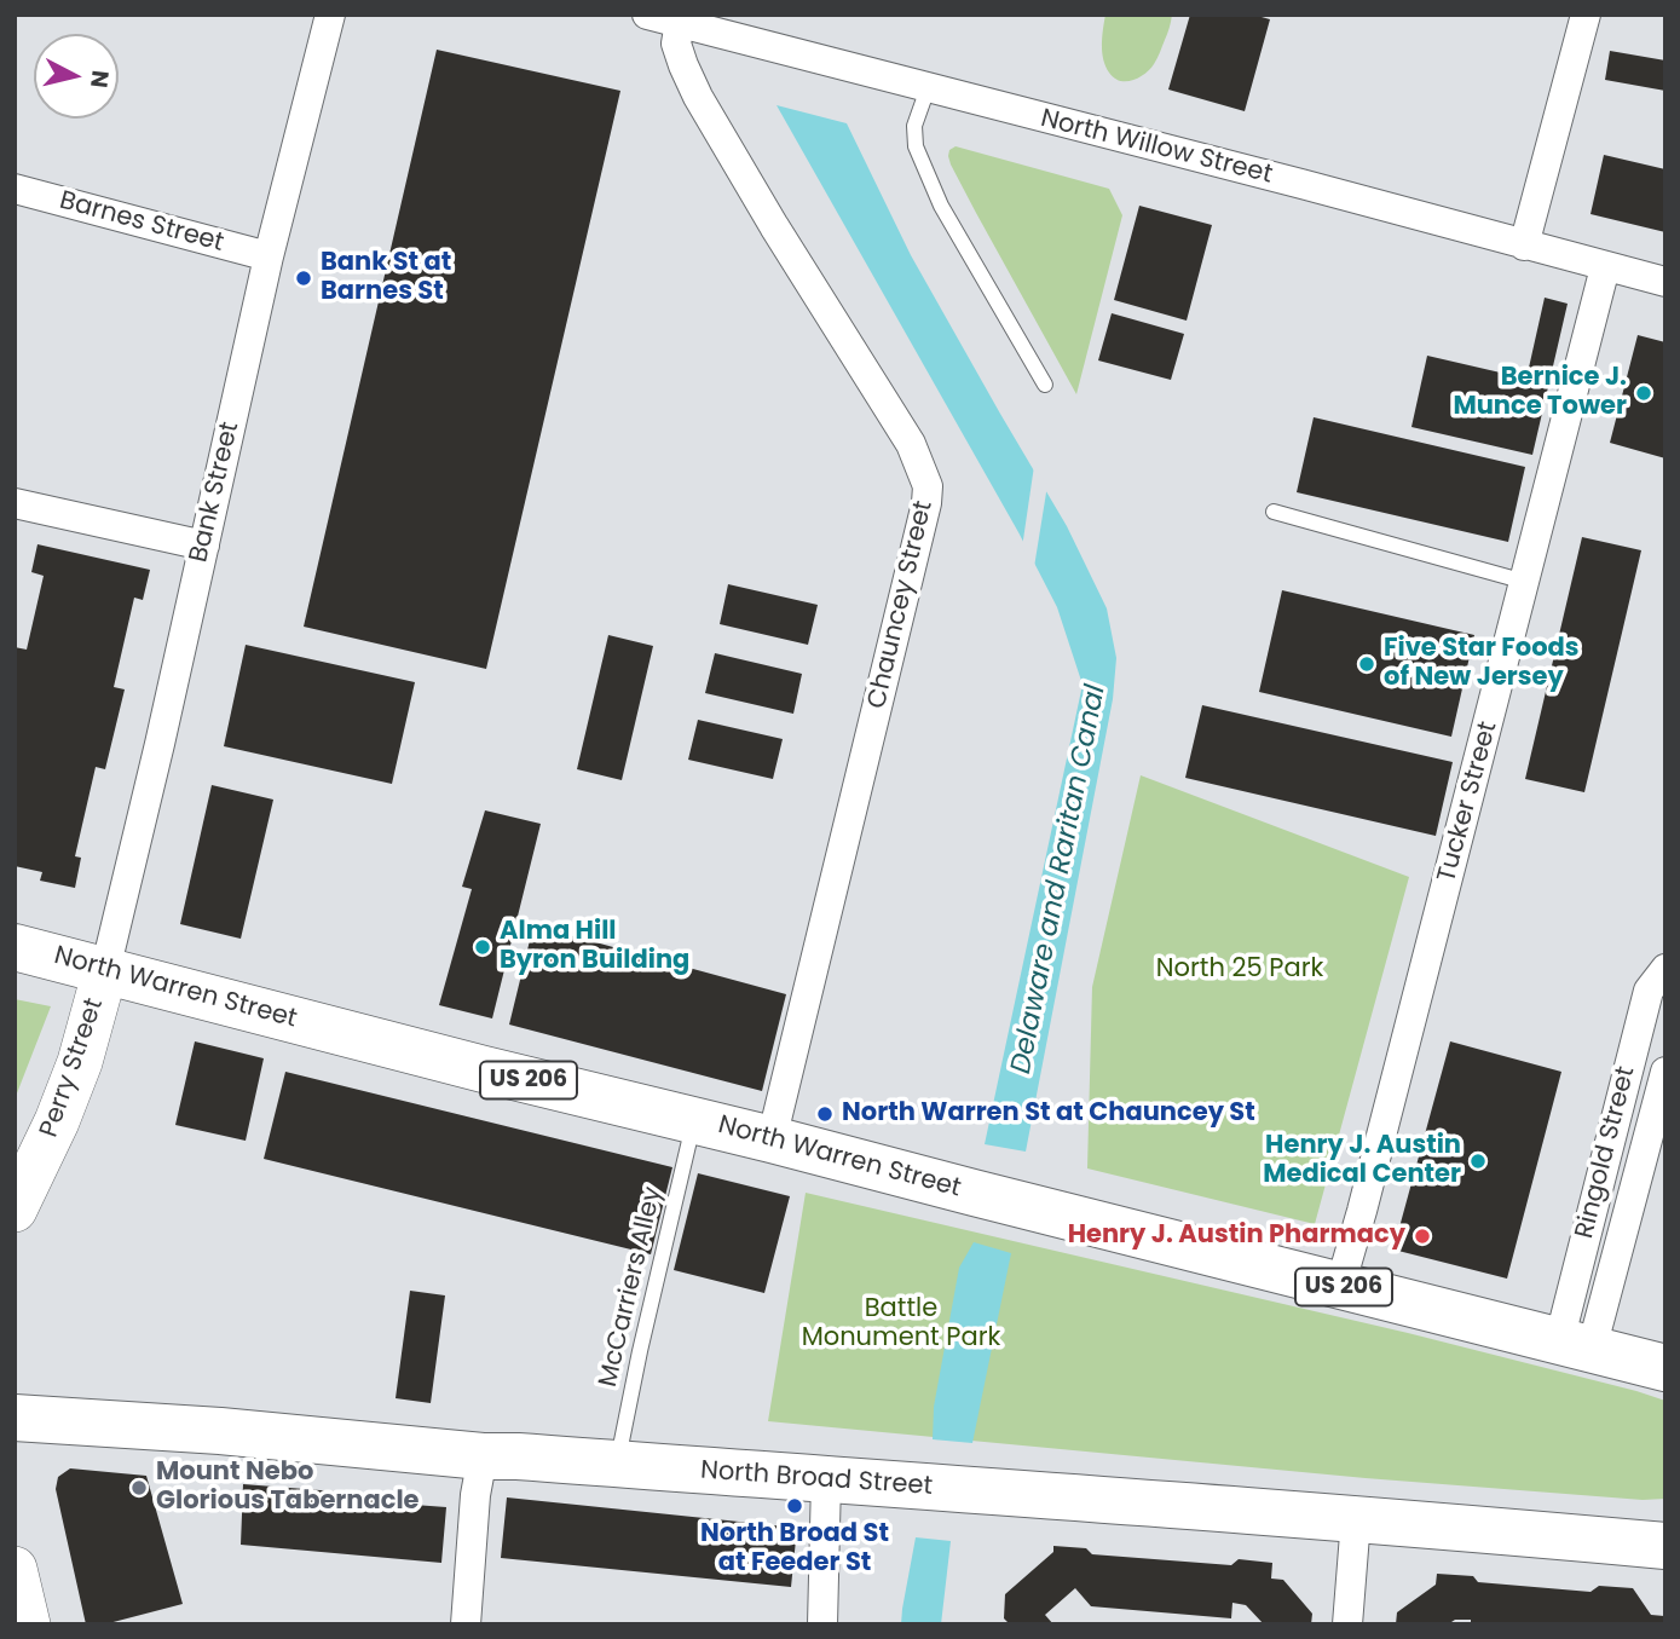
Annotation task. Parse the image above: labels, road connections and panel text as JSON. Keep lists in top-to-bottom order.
{
  "streets": {
    "main road": ["North Warren Street", "US 206", "North Broad Street"],
    "street": [
      "North Willow Street",
      "Barnes Street",
      "Bank Street",
      "Chauncey Street",
      "Tucker Street",
      "Perry Street",
      "Ringold Street"
    ],
    "lane": ["McCarriers Alley"]
  },
  "crossings": [
    ["North Willow Street", "Chauncey Street"],
    ["North Willow Street", "Tucker Street"],
    ["Barnes Street", "Bank Street"],
    ["Bank Street", "North Warren Street"],
    ["Bank Street", "Perry Street"],
    ["Chauncey Street", "North Warren Street"],
    ["Tucker Street", "North Warren Street"],
    ["North Warren Street", "Perry Street"],
    ["North Warren Street", "Ringold Street"],
    ["North Warren Street", "McCarriers Alley"],
    ["McCarriers Alley", "North Broad Street"]
  ],
  "water": ["Delaware and Raritan Canal"],
  "parks": ["North 25 Park", "Battle Monument Park"],
  "places": [
    "Bank St at Barnes St",
    "Bernice J. Munce Tower",
    "Five Star Foods of New Jersey",
    "Alma Hill Byron Building",
    "North Warren St at Chauncey St",
    "Henry J. Austin Medical Center",
    "Henry J. Austin Pharmacy",
    "Mount Nebo Glorious Tabernacle",
    "North Broad St at Feeder St"
  ],
  "north": "right"
}
